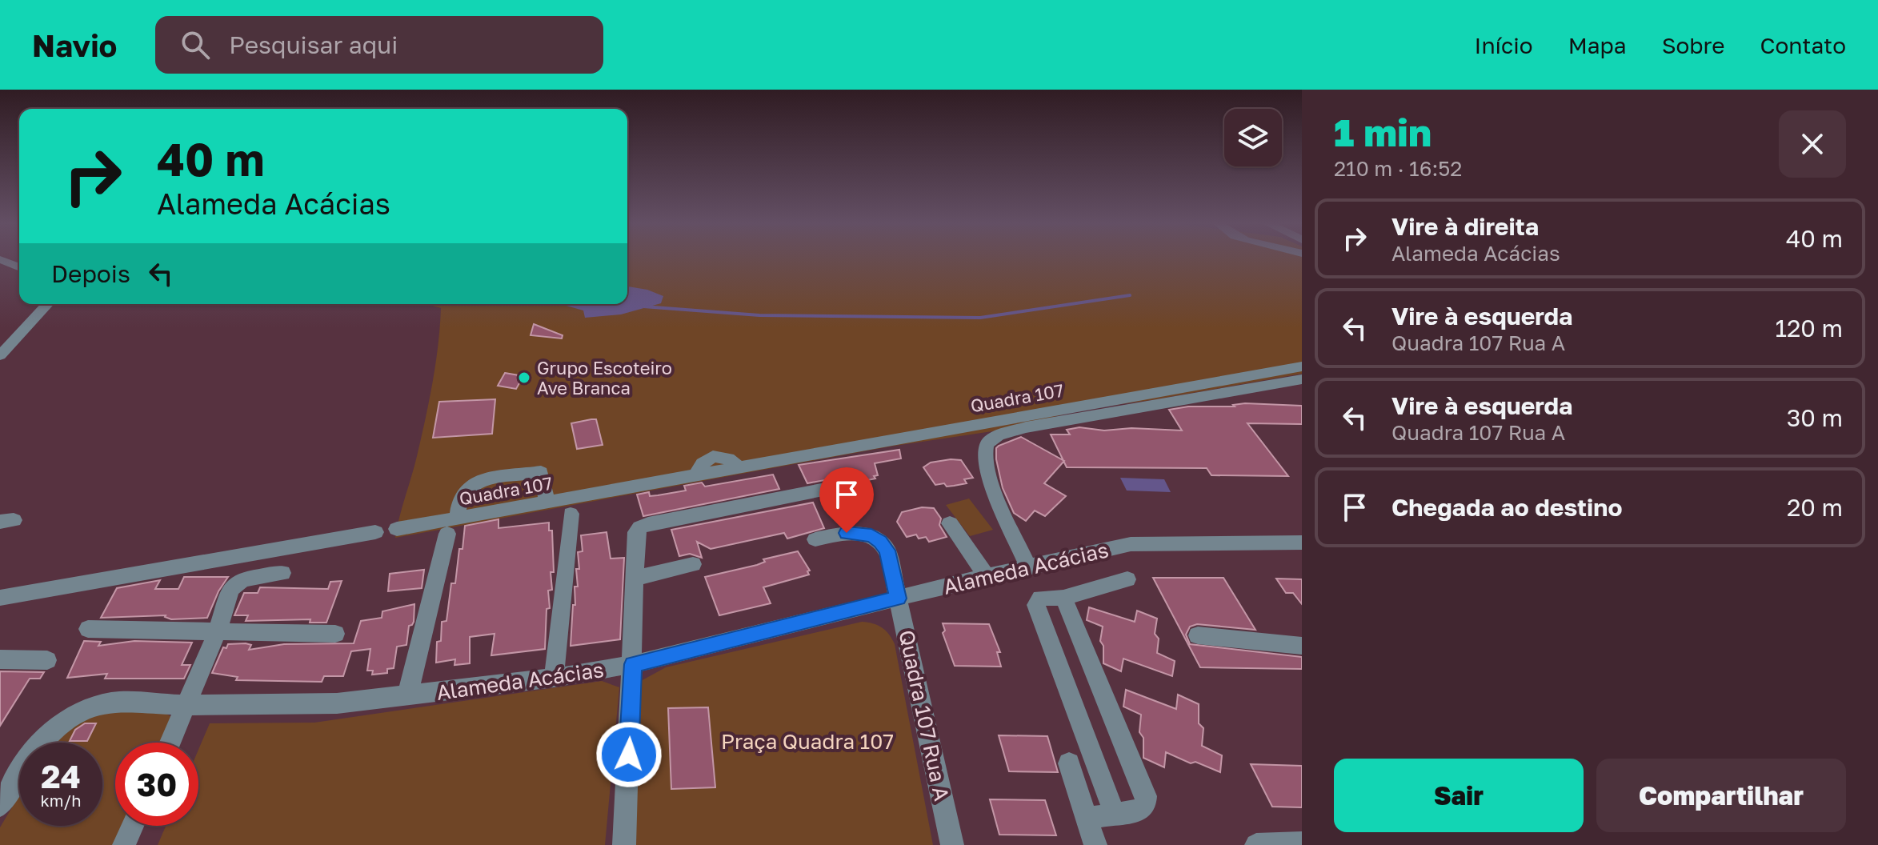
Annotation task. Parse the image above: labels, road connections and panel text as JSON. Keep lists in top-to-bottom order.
{
  "streets": {
    "street": ["Quadra 107", "Alameda Acácias", "Quadra 107 Rua A"]
  },
  "crossings": [
    ["Alameda Acácias", "Quadra 107 Rua A"]
  ],
  "parks": ["Praça Quadra 107"],
  "places": ["Grupo Escoteiro Ave Branca"],
  "page": {
    "header": "Navio",
    "search": "Pesquisar aqui",
    "nav": [
      "Início",
      "Mapa",
      "Sobre",
      "Contato"
    ],
    "heading": ["1 min", "210 m · 16:52"],
    "turn": ["40 m", "Alameda Acácias"],
    "list": [
      {
        "name": "Vire à direita",
        "note": "Alameda Acácias",
        "value": "40 m"
      },
      {
        "name": "Vire à esquerda",
        "note": "Quadra 107 Rua A",
        "value": "120 m"
      },
      {
        "name": "Vire à esquerda",
        "note": "Quadra 107 Rua A",
        "value": "30 m"
      },
      {
        "name": "Chegada ao destino",
        "value": "20 m"
      }
    ],
    "then": "Depois",
    "speed": "24 km/h",
    "limit": "30",
    "buttons": ["Sair", "Compartilhar"]
  }
}
